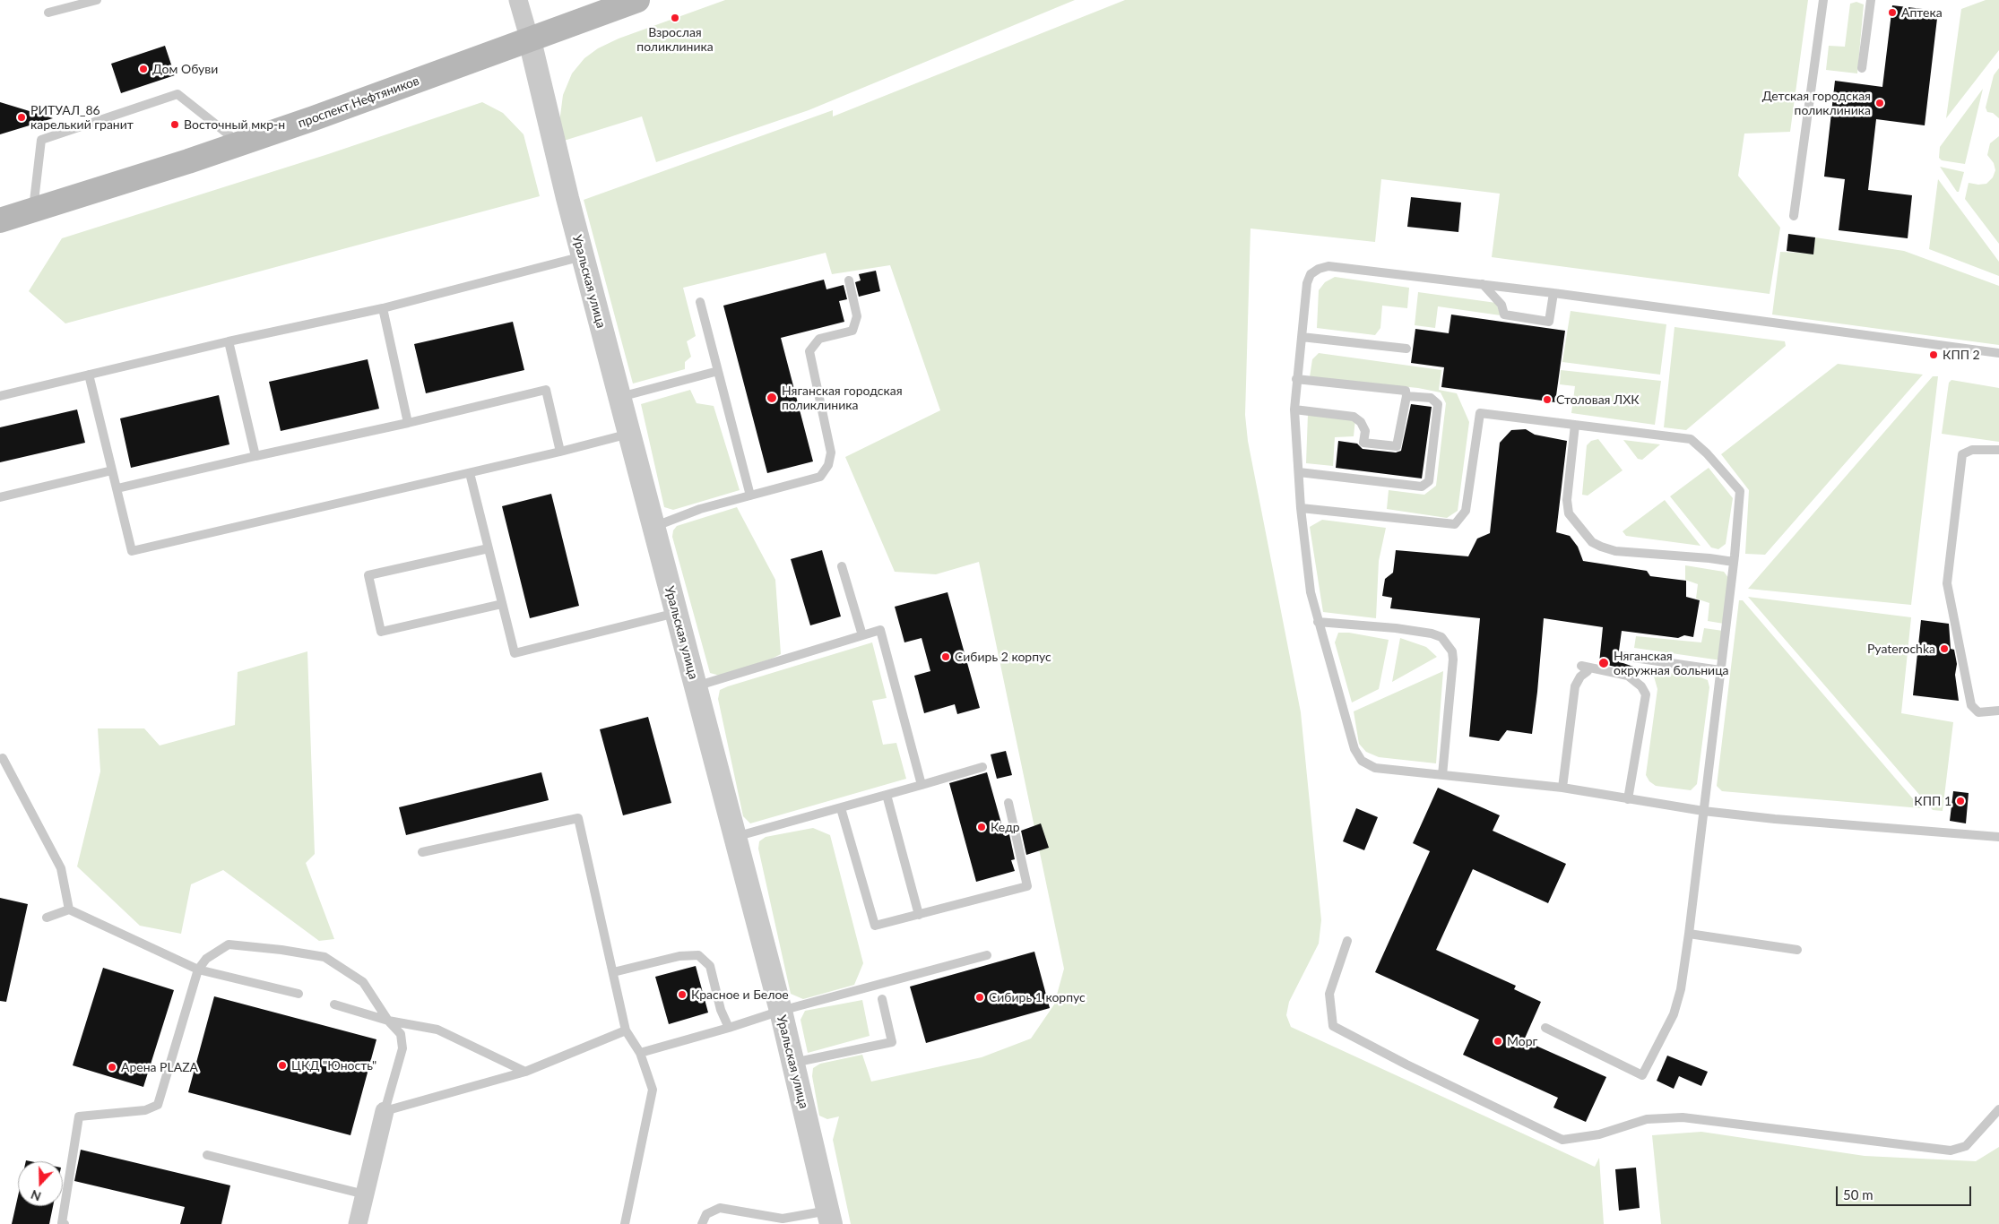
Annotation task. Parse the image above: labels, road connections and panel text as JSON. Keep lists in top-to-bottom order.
{
  "streets": {
    "main road": ["проспект Нефтяников"],
    "street": ["Уральская улица"]
  },
  "crossings": [
    ["проспект Нефтяников", "Уральская улица"]
  ],
  "places": [
    "Аптека",
    "Взрослая поликлиника",
    "Дом Обуви",
    "Детская городская поликлиника",
    "РИТУАЛ_86 карелький гранит",
    "Восточный мкр-н",
    "КПП 2",
    "Няганская городская поликлиника",
    "Столовая ЛХК",
    "Pyaterochka",
    "Сибирь 2 корпус",
    "Няганская окружная больница",
    "КПП 1",
    "Кедр",
    "Красное и Белое",
    "Сибирь 1 корпус",
    "Морг",
    "ЦКД \"Юность\"",
    "Арена PLAZA"
  ],
  "scale_bar": "50 m",
  "north": "bottom"
}
